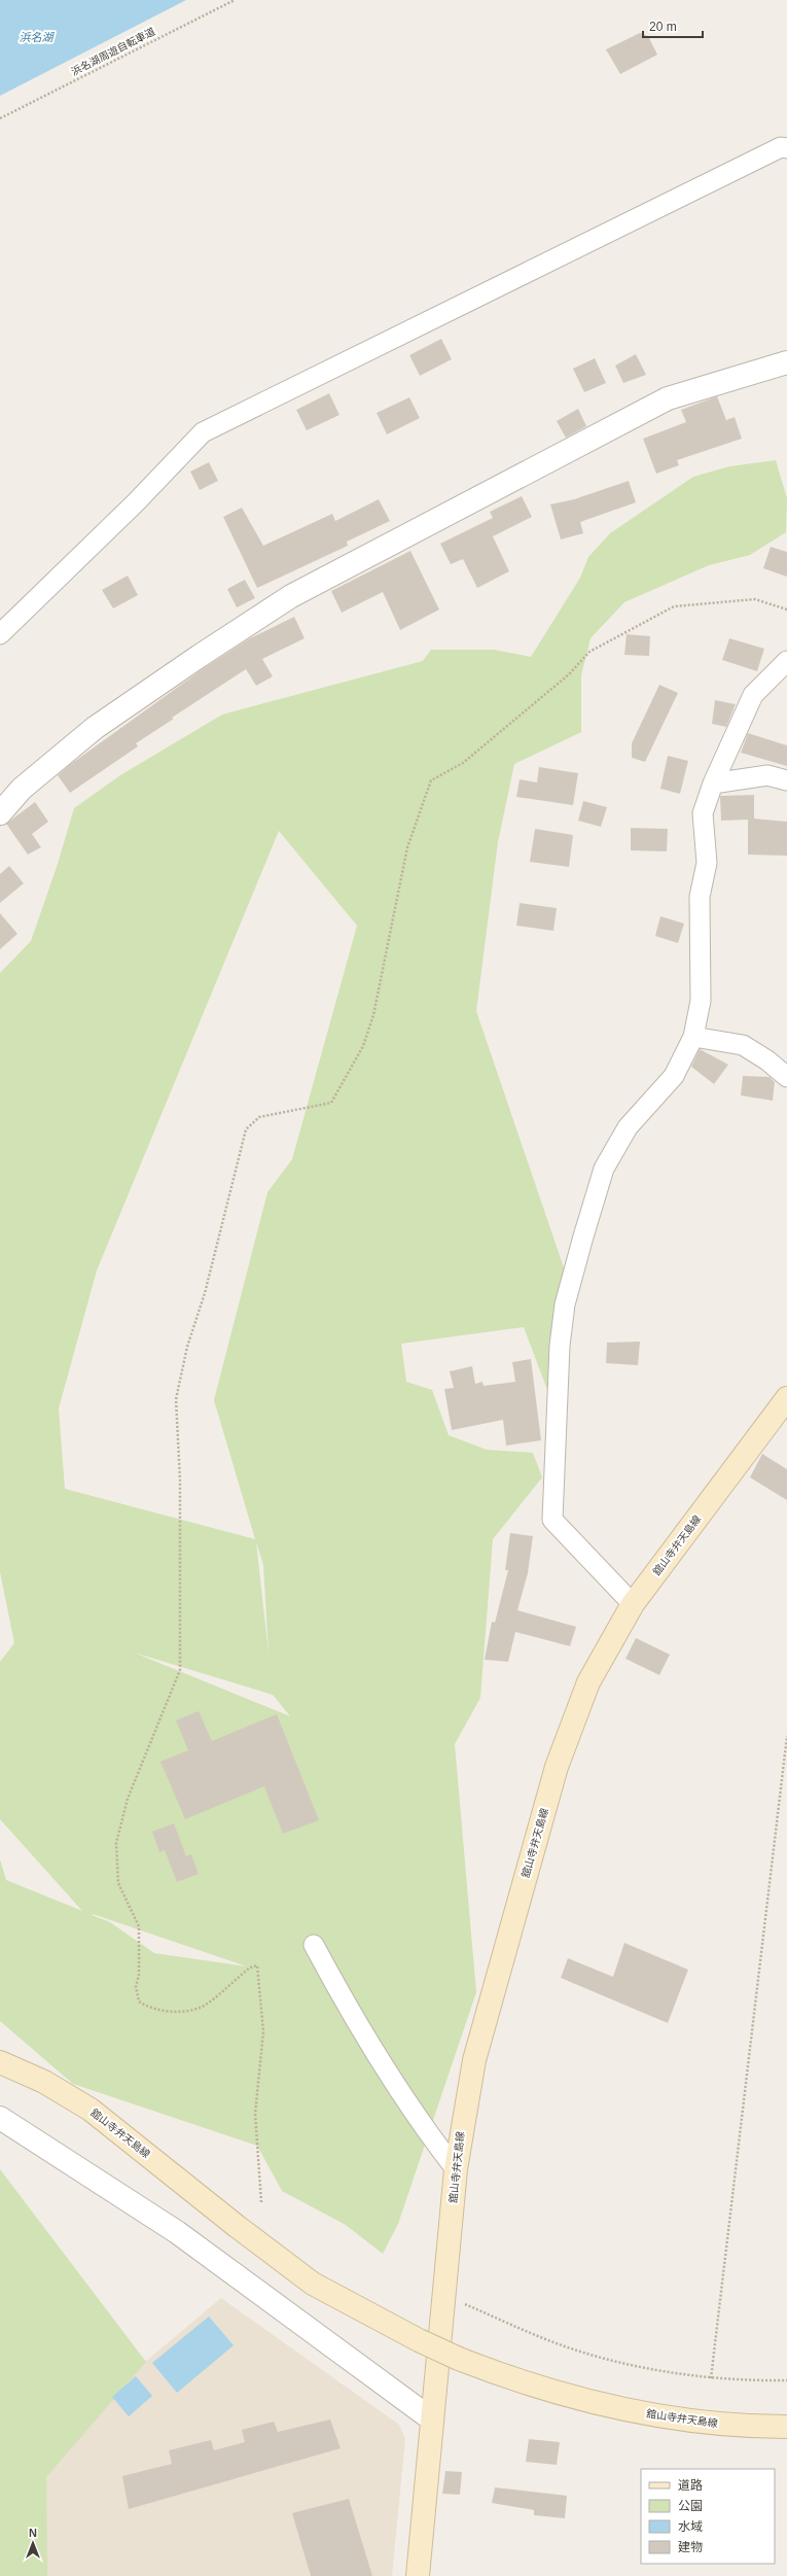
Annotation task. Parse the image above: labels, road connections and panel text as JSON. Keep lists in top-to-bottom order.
{
  "streets": {
    "main road": ["舘山寺弁天島線"],
    "path": ["浜名湖周遊自転車道"]
  },
  "water": ["浜名湖"],
  "legend": [
    "道路",
    "公園",
    "水域",
    "建物"
  ],
  "scale_bar": "20 m",
  "north": "top"
}
